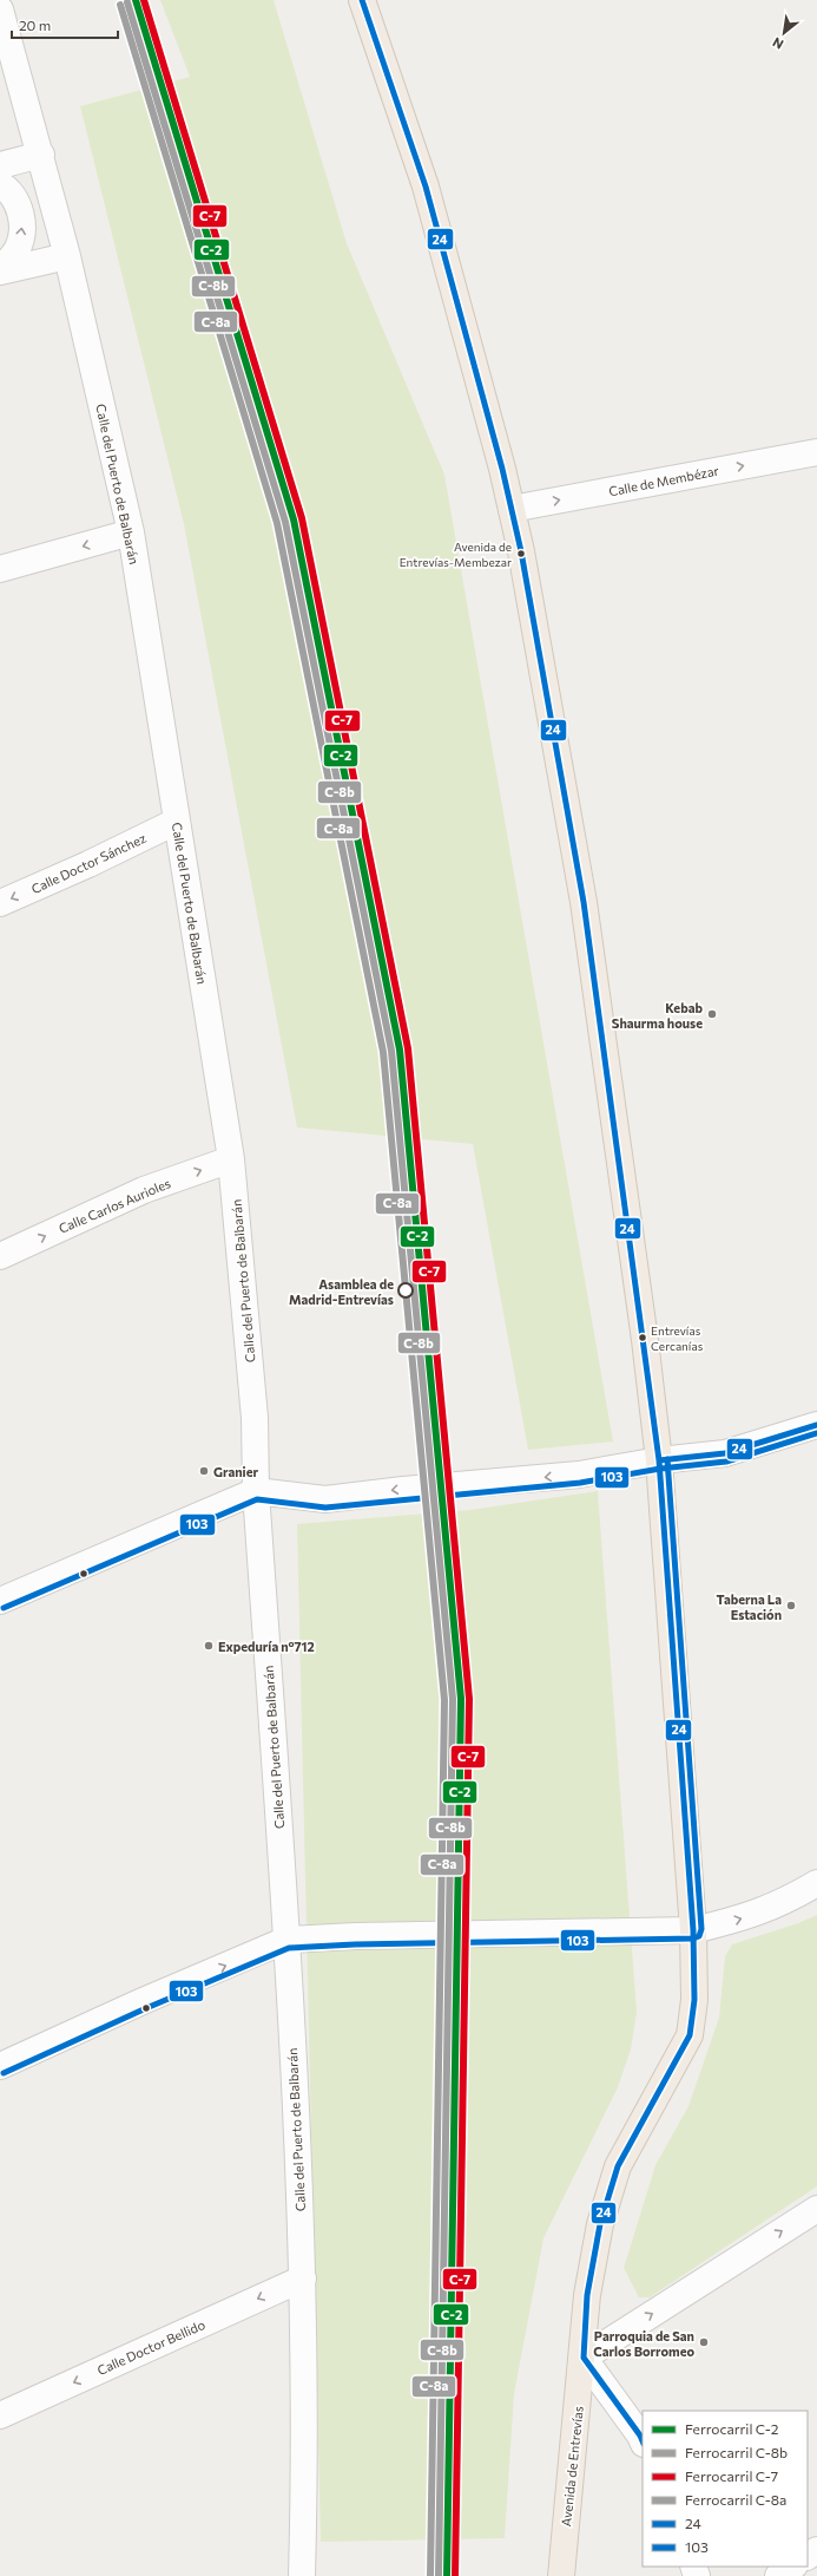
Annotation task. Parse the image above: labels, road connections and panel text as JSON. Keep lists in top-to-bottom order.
{
  "streets": {
    "main road": ["Avenida de Entrevías"],
    "street": [
      "Calle de Membézar",
      "Calle del Puerto de Balbarán",
      "Calle Doctor Sánchez",
      "Calle Carlos Aurioles",
      "Calle Doctor Bellido"
    ]
  },
  "crossings": [
    ["Calle del Puerto de Balbarán", "Calle Doctor Sánchez"],
    ["Calle del Puerto de Balbarán", "Calle Carlos Aurioles"],
    ["Calle del Puerto de Balbarán", "Calle Doctor Bellido"]
  ],
  "one_way": [
    "Calle de Membézar",
    "Calle Doctor Sánchez",
    "Calle Carlos Aurioles",
    "Calle Doctor Bellido"
  ],
  "places": [
    "Avenida de Entrevías-Membezar",
    "Kebab Shaurma house",
    "Asamblea de Madrid-Entrevías",
    "Entrevías Cercanías",
    "Granier",
    "Taberna La Estación",
    "Expeduría nº712",
    "Parroquia de San Carlos Borromeo"
  ],
  "lines": [
    "rail line C-2",
    "rail line C-7",
    "transit line 24",
    "rail line C-8b",
    "rail line C-8a",
    "transit line 103"
  ],
  "legend": [
    "Ferrocarril C-2",
    "Ferrocarril C-8b",
    "Ferrocarril C-7",
    "Ferrocarril C-8a",
    "24",
    "103"
  ],
  "scale_bar": "20 m",
  "north": "bottom left"
}
